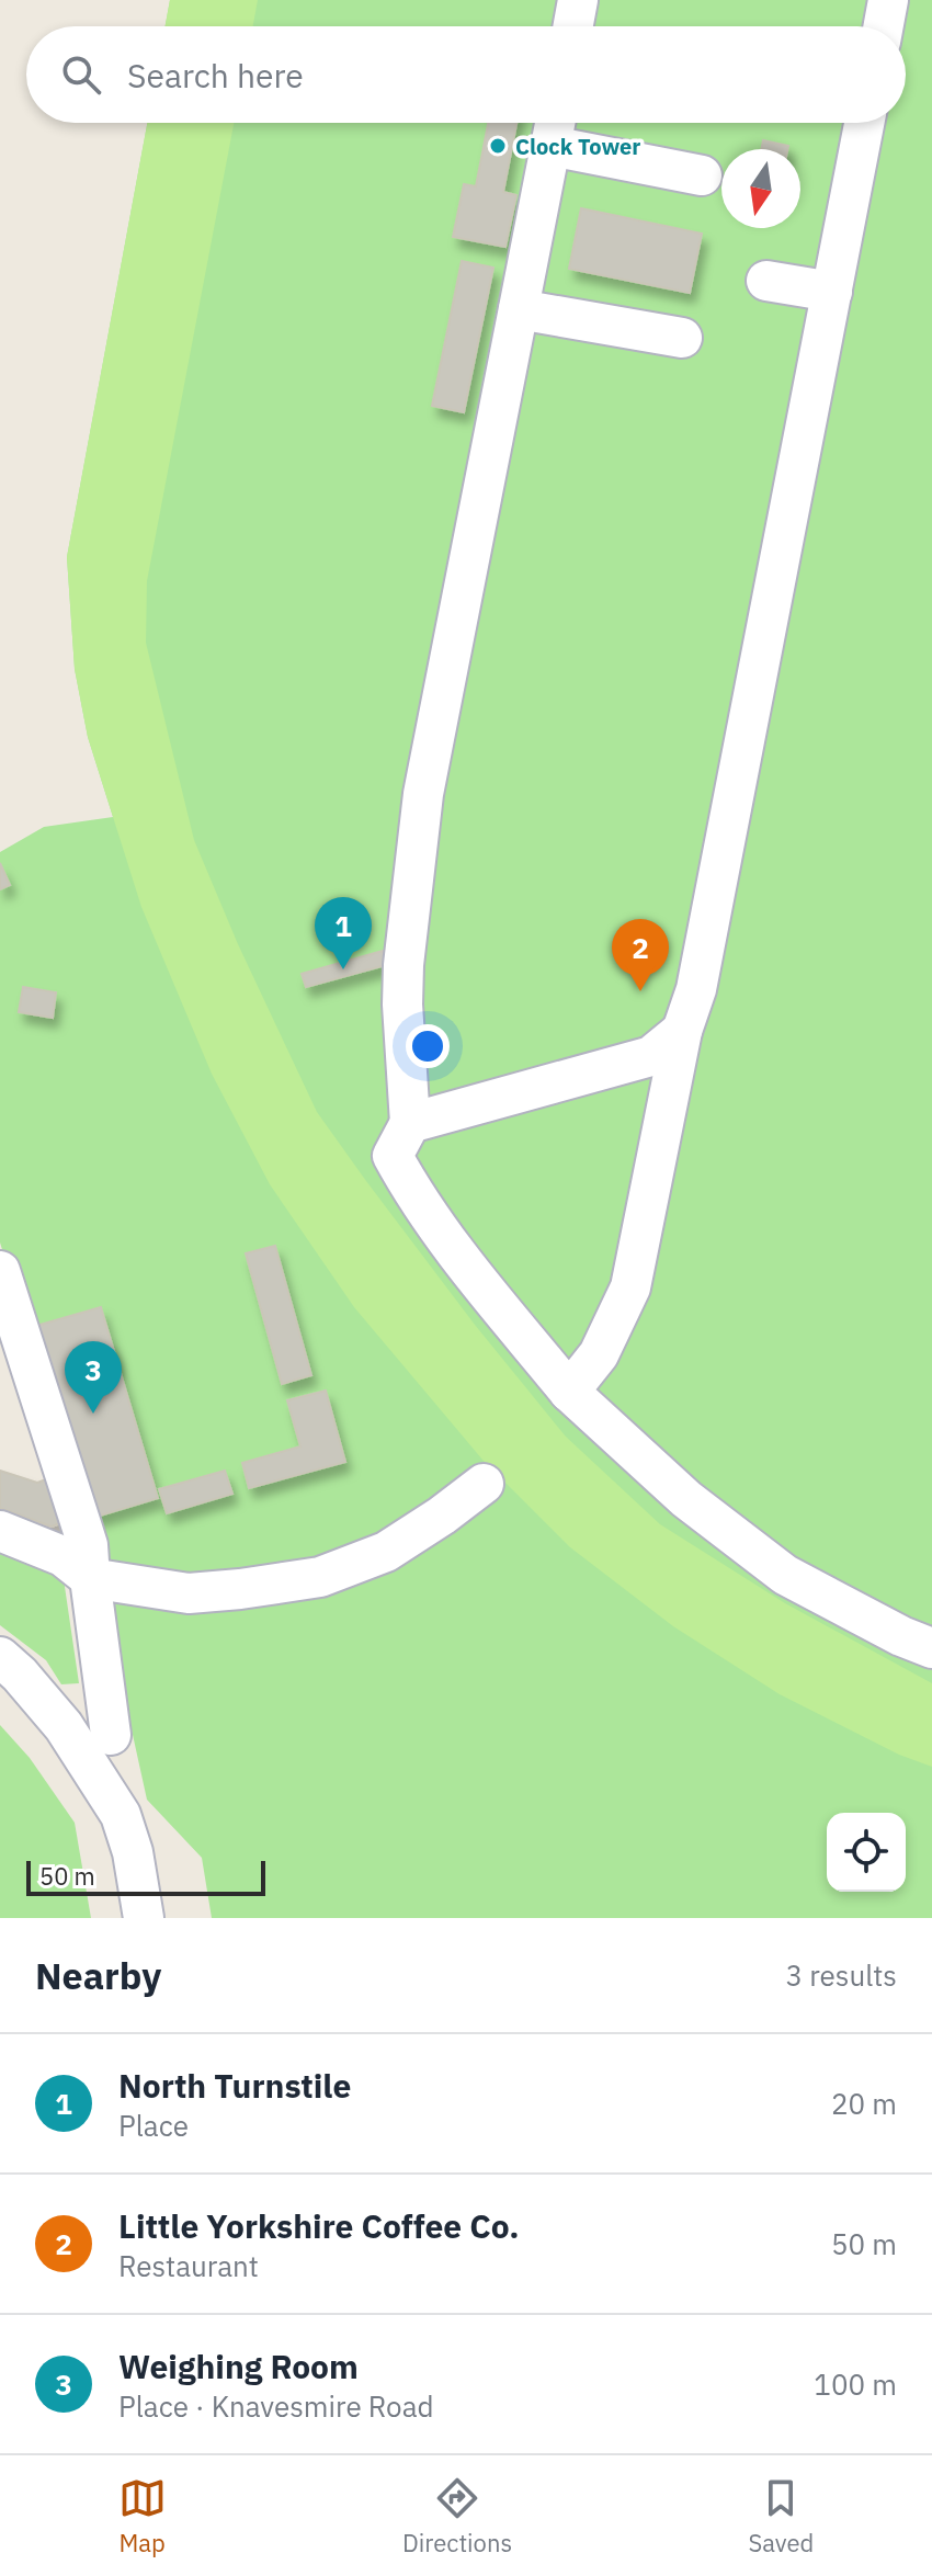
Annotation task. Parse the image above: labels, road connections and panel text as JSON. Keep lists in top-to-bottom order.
{
  "places": ["Clock Tower"],
  "scale_bar": "50 m",
  "north": "bottom",
  "page": {
    "search": "Search here",
    "pins": ["1", "2", "3"],
    "scale": "50 m",
    "heading": ["Nearby", "3 results"],
    "list": [
      {
        "mark": "1",
        "name": "North Turnstile",
        "note": "Place",
        "value": "20 m"
      },
      {
        "mark": "2",
        "name": "Little Yorkshire Coffee Co.",
        "note": "Restaurant",
        "value": "50 m"
      },
      {
        "mark": "3",
        "name": "Weighing Room",
        "note": "Place · Knavesmire Road",
        "value": "100 m"
      }
    ],
    "nav": ["Map", "Directions", "Saved"]
  }
}
